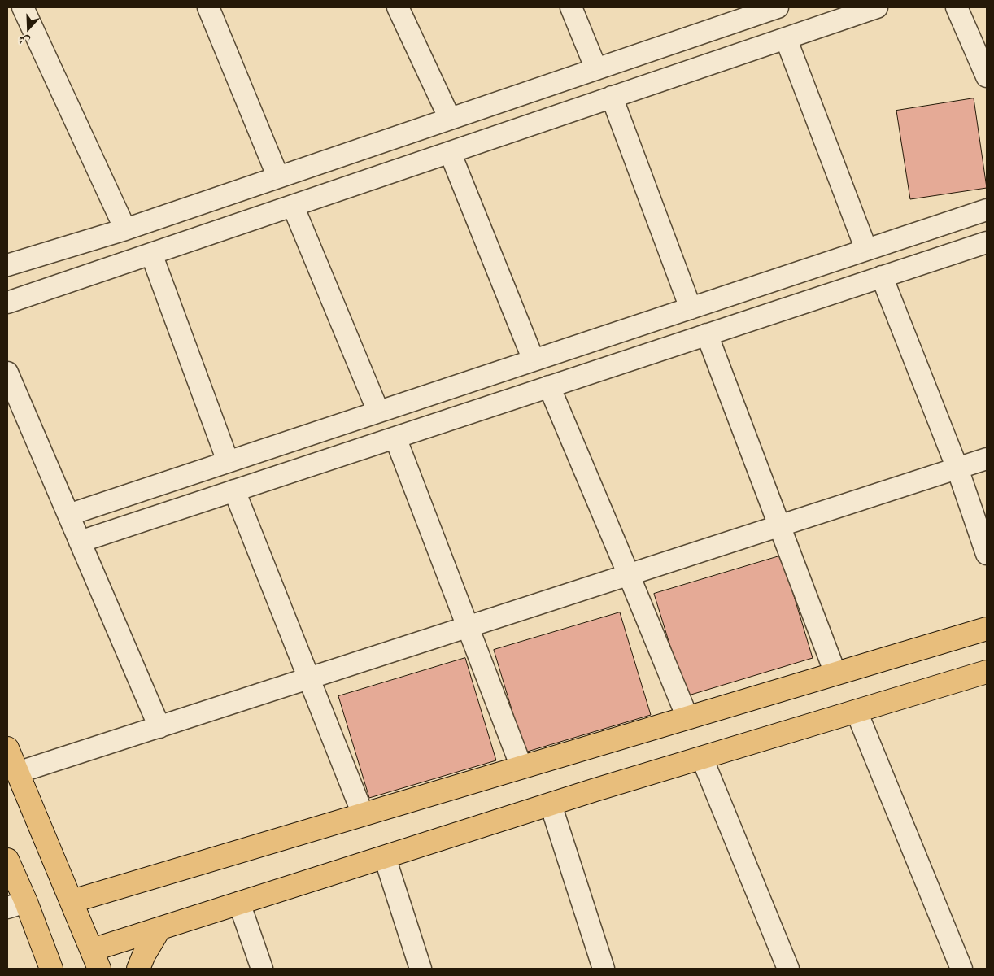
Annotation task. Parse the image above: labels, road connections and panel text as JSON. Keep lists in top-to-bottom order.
{
  "north": "bottom"
}
